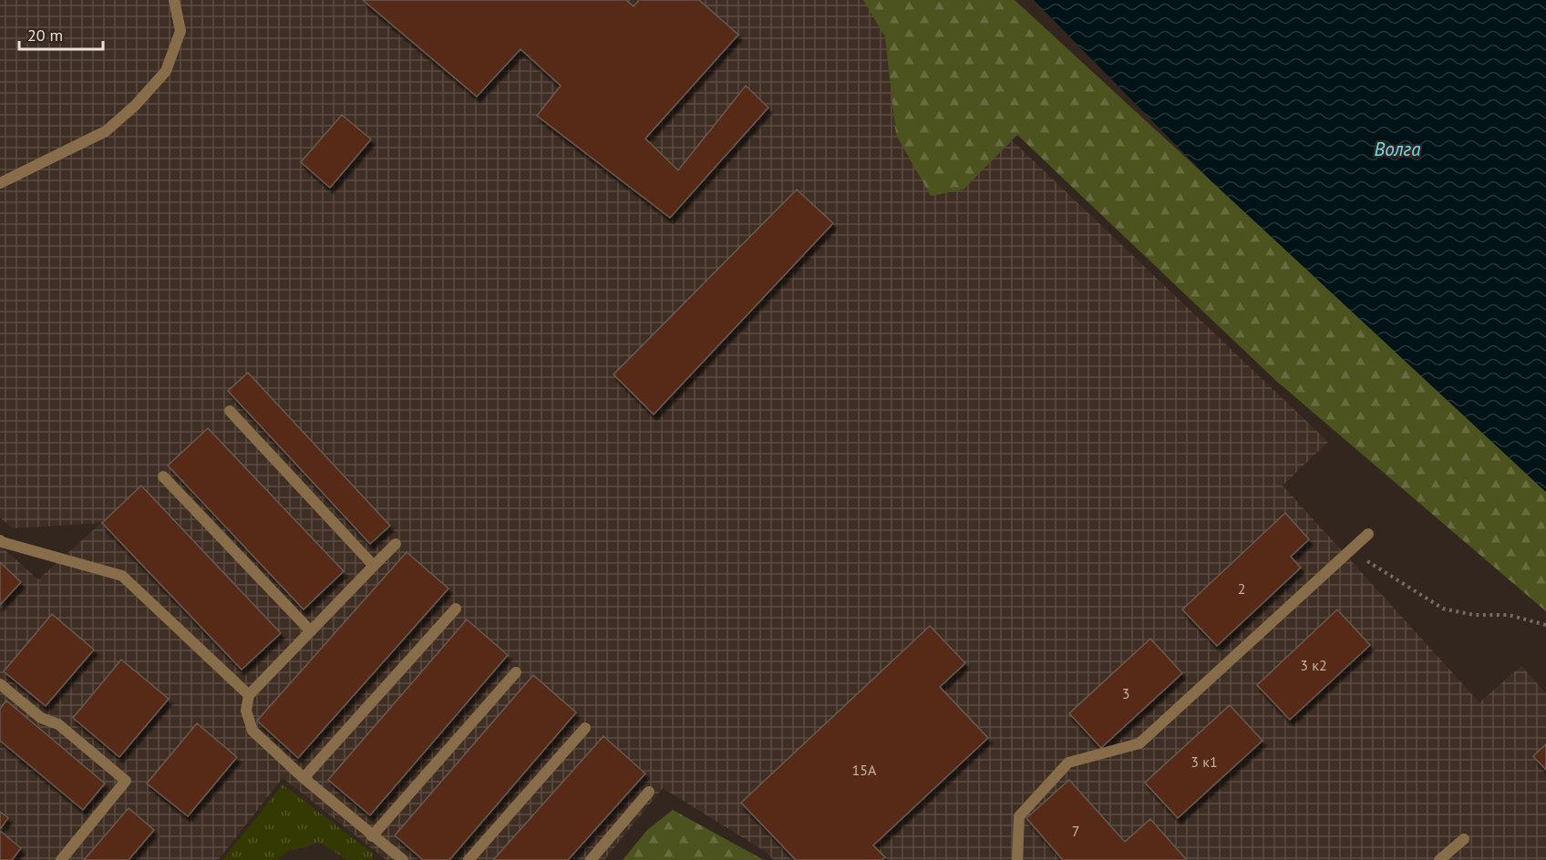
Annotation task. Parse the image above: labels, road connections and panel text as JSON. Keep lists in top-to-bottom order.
{
  "water": ["Волга"],
  "house_numbers": [
    "2",
    "3 к2",
    "3",
    "3 к1",
    "15А",
    "7"
  ],
  "scale_bar": "20 m"
}
